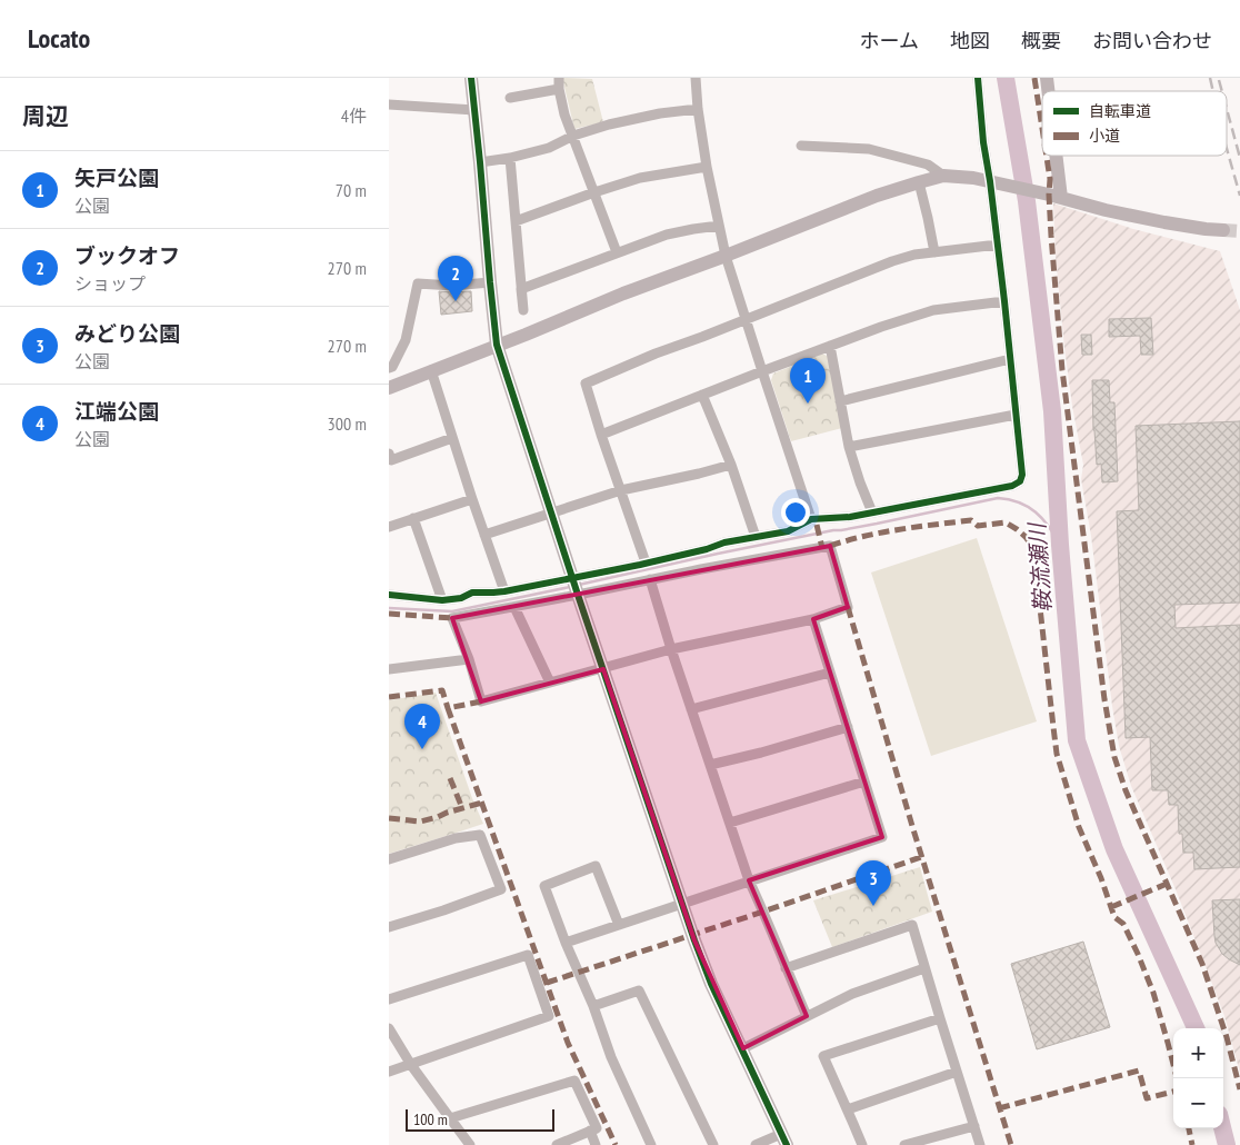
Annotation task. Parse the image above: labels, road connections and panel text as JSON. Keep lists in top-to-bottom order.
{
  "water": ["鞍流瀬川"],
  "legend": ["自転車道", "小道"],
  "scale_bar": "100 m",
  "page": {
    "header": "Locato",
    "nav": [
      "ホーム",
      "地図",
      "概要",
      "お問い合わせ"
    ],
    "heading": ["周辺", "4件"],
    "list": [
      {
        "mark": "1",
        "name": "矢戸公園",
        "note": "公園",
        "value": "70 m"
      },
      {
        "mark": "2",
        "name": "ブックオフ",
        "note": "ショップ",
        "value": "270 m"
      },
      {
        "mark": "3",
        "name": "みどり公園",
        "note": "公園",
        "value": "270 m"
      },
      {
        "mark": "4",
        "name": "江端公園",
        "note": "公園",
        "value": "300 m"
      }
    ],
    "pins": [
      "2",
      "1",
      "4",
      "3"
    ],
    "map_buttons": ["+", "−"],
    "scale": "100 m"
  }
}
